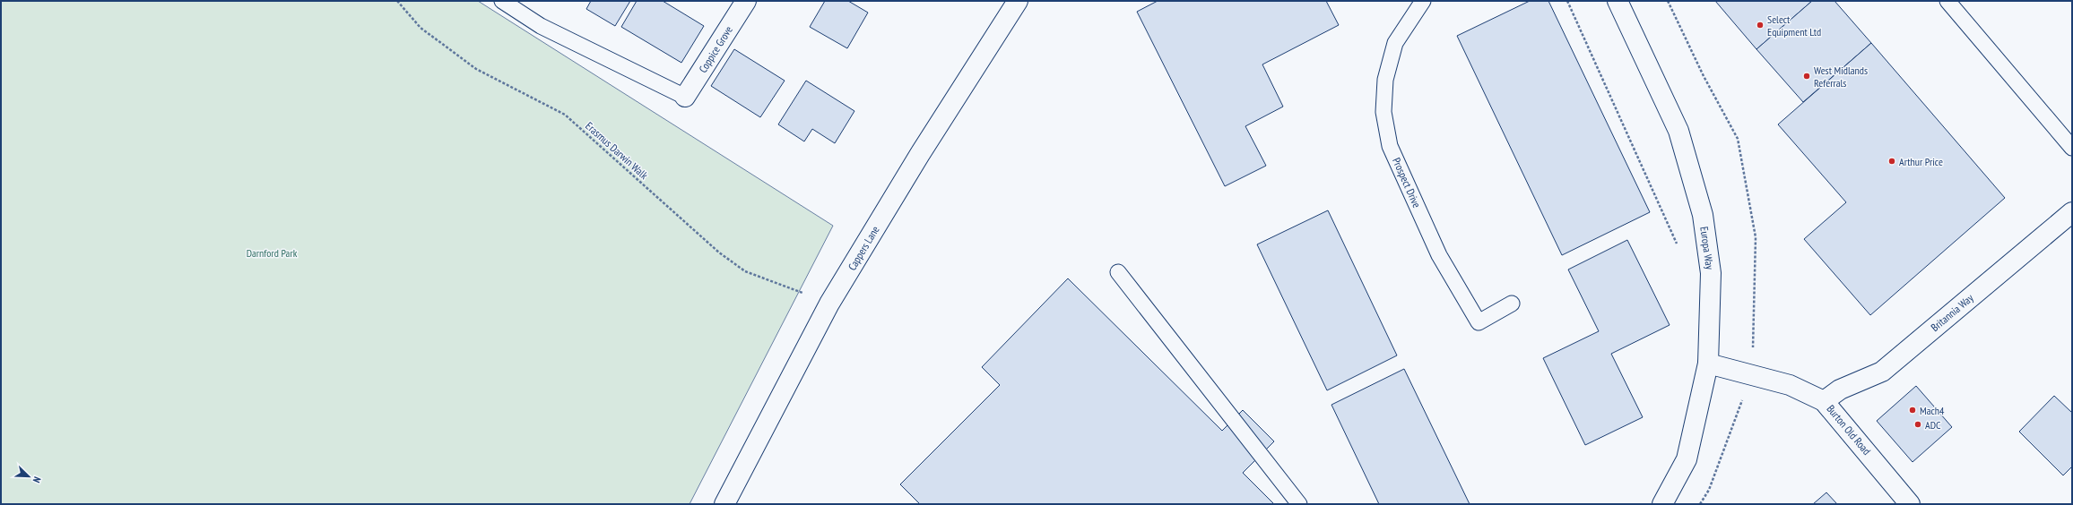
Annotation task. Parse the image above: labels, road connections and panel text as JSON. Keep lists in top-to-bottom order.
{
  "streets": {
    "main road": [
      "Coppice Grove",
      "Cappers Lane",
      "Europa Way",
      "Britannia Way",
      "Burton Old Road"
    ],
    "lane": ["Prospect Drive"],
    "path": ["Erasmus Darwin Walk"]
  },
  "crossings": [
    ["Erasmus Darwin Walk", "Cappers Lane"],
    ["Europa Way", "Burton Old Road"],
    ["Britannia Way", "Burton Old Road"]
  ],
  "parks": ["Darnford Park"],
  "places": [
    "Select Equipment Ltd",
    "West Midlands Referrals",
    "Arthur Price",
    "Mach4",
    "ADC"
  ],
  "north": "bottom right"
}
